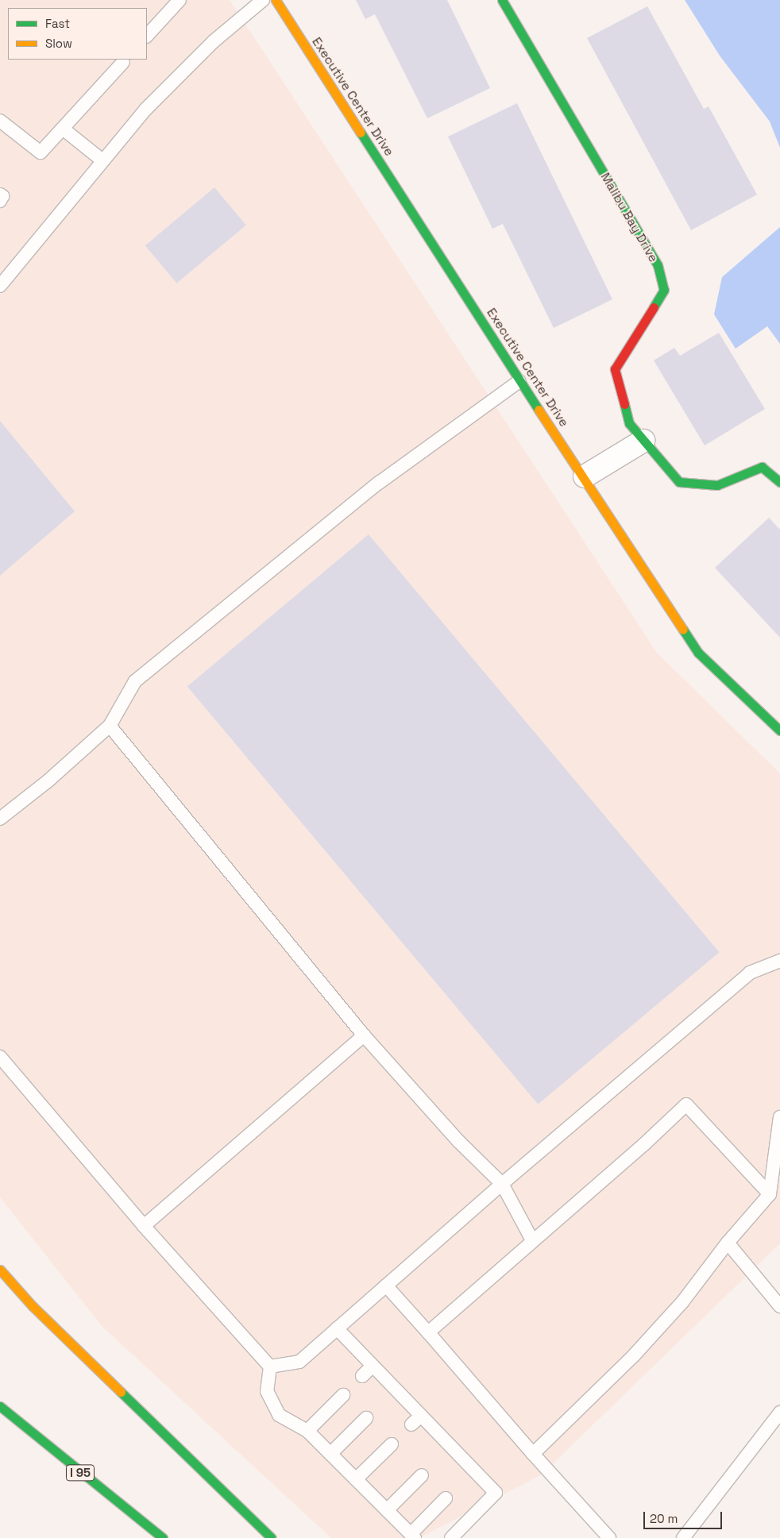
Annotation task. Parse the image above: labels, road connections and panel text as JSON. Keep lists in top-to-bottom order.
{
  "streets": {
    "main road": ["Executive Center Drive", "Malibu Bay Drive", "I 95"]
  },
  "legend": ["Fast", "Slow"],
  "scale_bar": "20 m"
}
